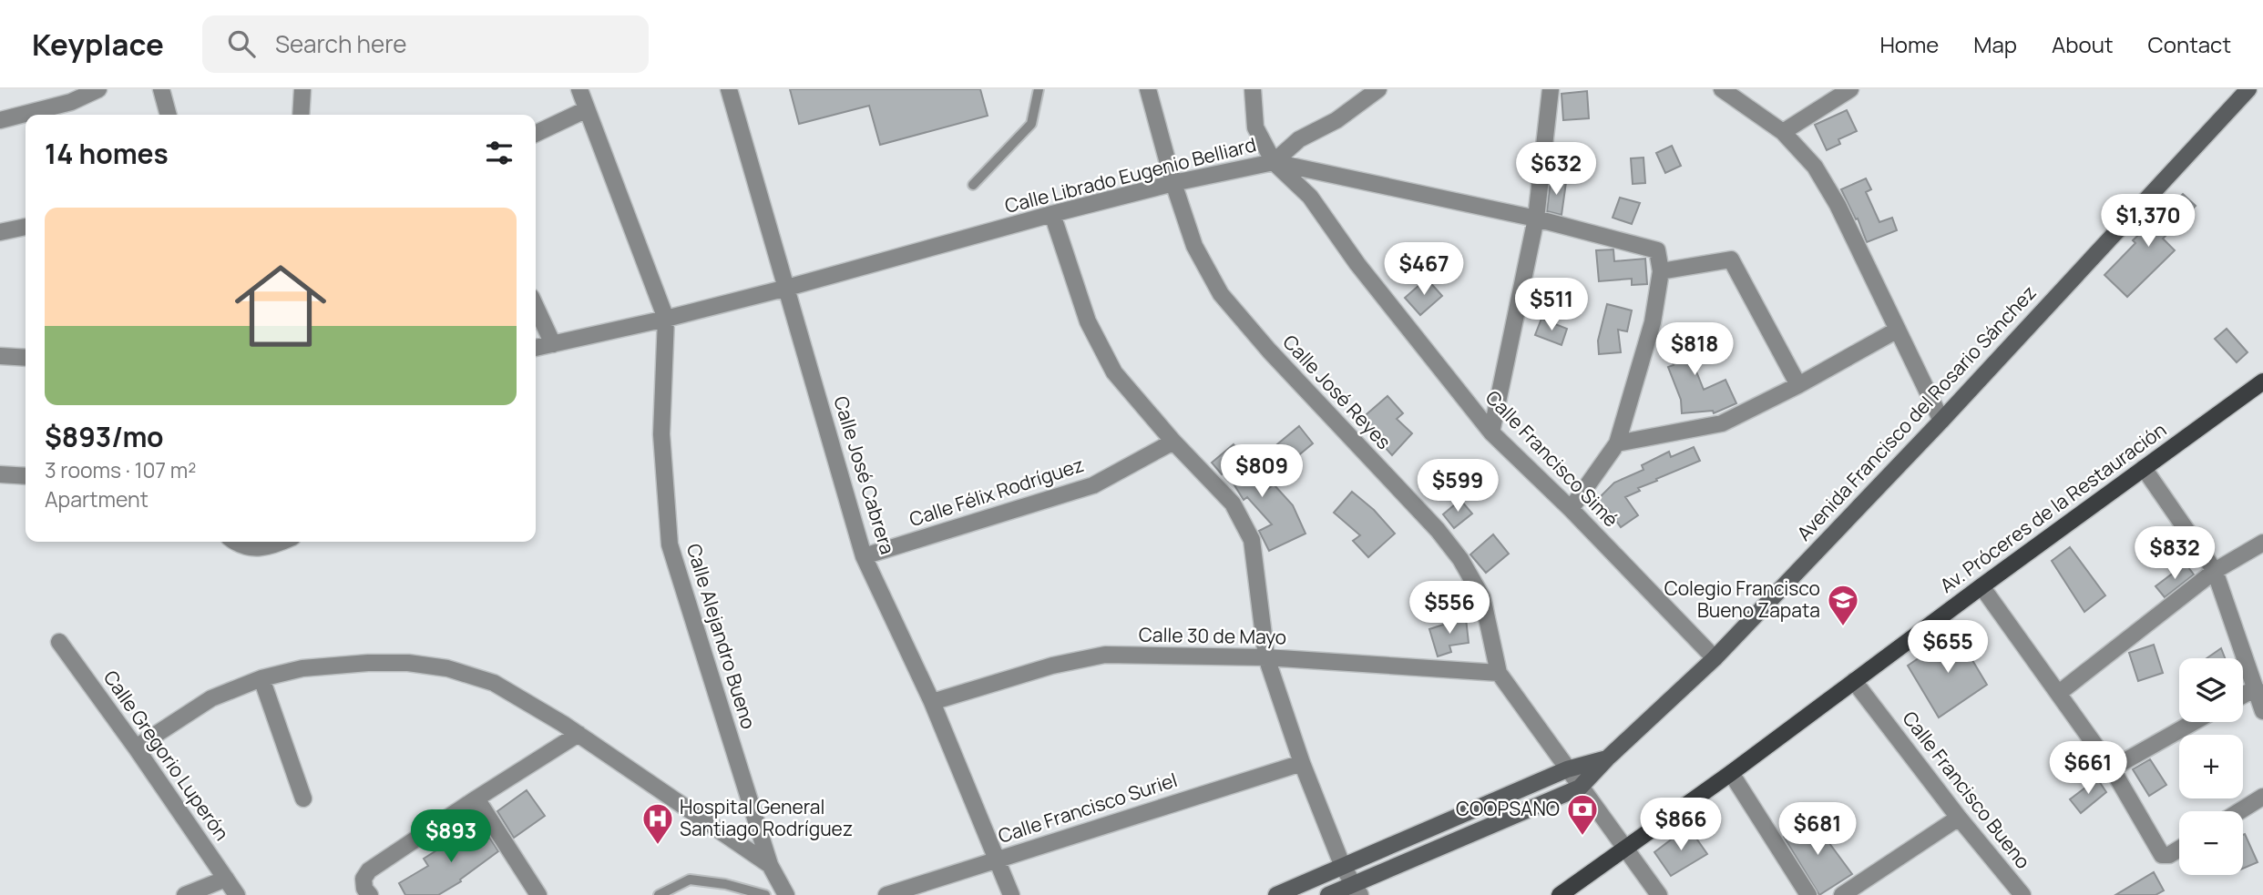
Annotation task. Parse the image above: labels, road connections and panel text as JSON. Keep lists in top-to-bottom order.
{
  "streets": {
    "main road": ["Avenida Francisco del Rosario Sánchez", "Av. Próceres de la Restauración"],
    "street": [
      "Calle Librado Eugenio Belliard",
      "Calle José Reyes",
      "Calle Francisco Simé",
      "Calle José Cabrera",
      "Calle Félix Rodríguez",
      "Calle Alejandro Bueno",
      "Calle 30 de Mayo",
      "Calle Gregorio Luperón",
      "Calle Francisco Bueno",
      "Calle Francisco Suriel"
    ]
  },
  "crossings": [
    ["Calle Librado Eugenio Belliard", "Calle José Reyes"],
    ["Calle Librado Eugenio Belliard", "Calle Francisco Simé"],
    ["Calle Librado Eugenio Belliard", "Calle José Cabrera"],
    ["Calle Librado Eugenio Belliard", "Calle Alejandro Bueno"],
    ["Calle José Reyes", "Avenida Francisco del Rosario Sánchez"],
    ["Calle José Reyes", "Av. Próceres de la Restauración"],
    ["Calle José Reyes", "Calle 30 de Mayo"],
    ["Avenida Francisco del Rosario Sánchez", "Calle Francisco Simé"],
    ["Calle José Cabrera", "Calle Félix Rodríguez"],
    ["Calle José Cabrera", "Calle 30 de Mayo"],
    ["Calle José Cabrera", "Calle Francisco Suriel"],
    ["Av. Próceres de la Restauración", "Calle Francisco Bueno"]
  ],
  "places": {
    "school or university": ["Colegio Francisco Bueno Zapata"],
    "bank": ["COOPSANO"],
    "hospital": ["Hospital General Santiago Rodríguez"]
  },
  "page": {
    "header": "Keyplace",
    "search": "Search here",
    "nav": [
      "Home",
      "Map",
      "About",
      "Contact"
    ],
    "heading": "14 homes",
    "price": [
      "$632",
      "$1,370",
      "$467",
      "$511",
      "$818",
      "$809",
      "$599",
      "$832",
      "$556",
      "$655",
      "$661",
      "$866",
      "$681",
      "$893"
    ],
    "list": [
      {
        "name": "$893/mo",
        "note": "3 rooms · 107 m² · Apartment"
      }
    ],
    "map_buttons": ["+", "−"]
  }
}
